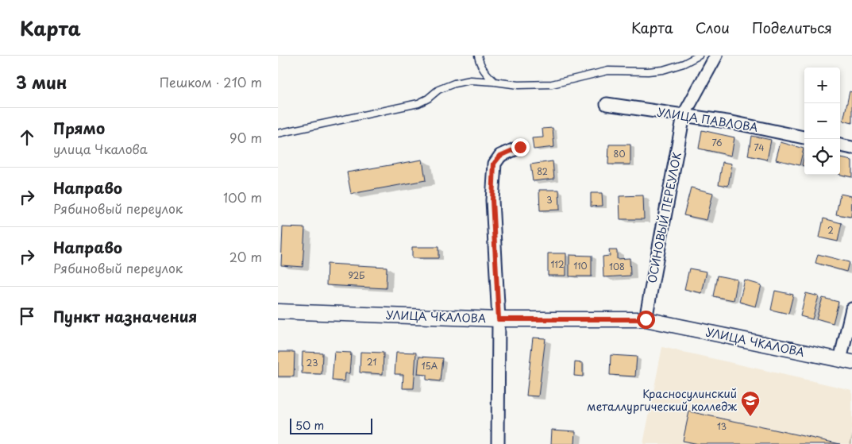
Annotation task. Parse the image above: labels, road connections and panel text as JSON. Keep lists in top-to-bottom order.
{
  "streets": {
    "street": ["УЛИЦА ПАВЛОВА", "ОСИНОВЫЙ ПЕРЕУЛОК", "УЛИЦА ЧКАЛОВА"]
  },
  "crossings": [
    ["УЛИЦА ПАВЛОВА", "ОСИНОВЫЙ ПЕРЕУЛОК"],
    ["ОСИНОВЫЙ ПЕРЕУЛОК", "УЛИЦА ЧКАЛОВА"]
  ],
  "places": {
    "school or university": ["Красносулинский металлургический колледж"]
  },
  "house_numbers": [
    "76",
    "74",
    "80",
    "82",
    "3",
    "2",
    "112",
    "110",
    "108",
    "92Б",
    "21",
    "23",
    "15А",
    "13"
  ],
  "scale_bar": "50 m",
  "page": {
    "header": "Карта",
    "nav": ["Карта", "Слои", "Поделиться"],
    "heading": ["3 мин", "Пешком · 210 m"],
    "map_buttons": ["+", "−"],
    "list": [
      ["Прямо", "улица Чкалова", "90 m"],
      ["Направо", "Рябиновый переулок", "100 m"],
      ["Направо", "Рябиновый переулок", "20 m"],
      "Пункт назначения"
    ],
    "scale": "50 m"
  }
}
